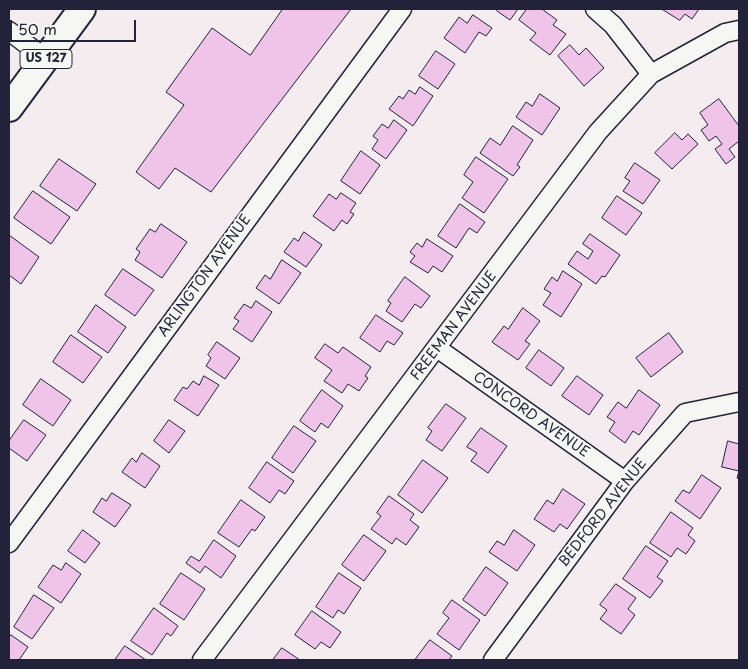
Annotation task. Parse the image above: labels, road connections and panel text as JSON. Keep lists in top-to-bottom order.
{
  "streets": {
    "main road": ["US 127"],
    "street": [
      "ARLINGTON AVENUE",
      "FREEMAN AVENUE",
      "CONCORD AVENUE",
      "BEDFORD AVENUE"
    ]
  },
  "crossings": [
    ["FREEMAN AVENUE", "CONCORD AVENUE"],
    ["CONCORD AVENUE", "BEDFORD AVENUE"]
  ],
  "scale_bar": "50 m"
}
